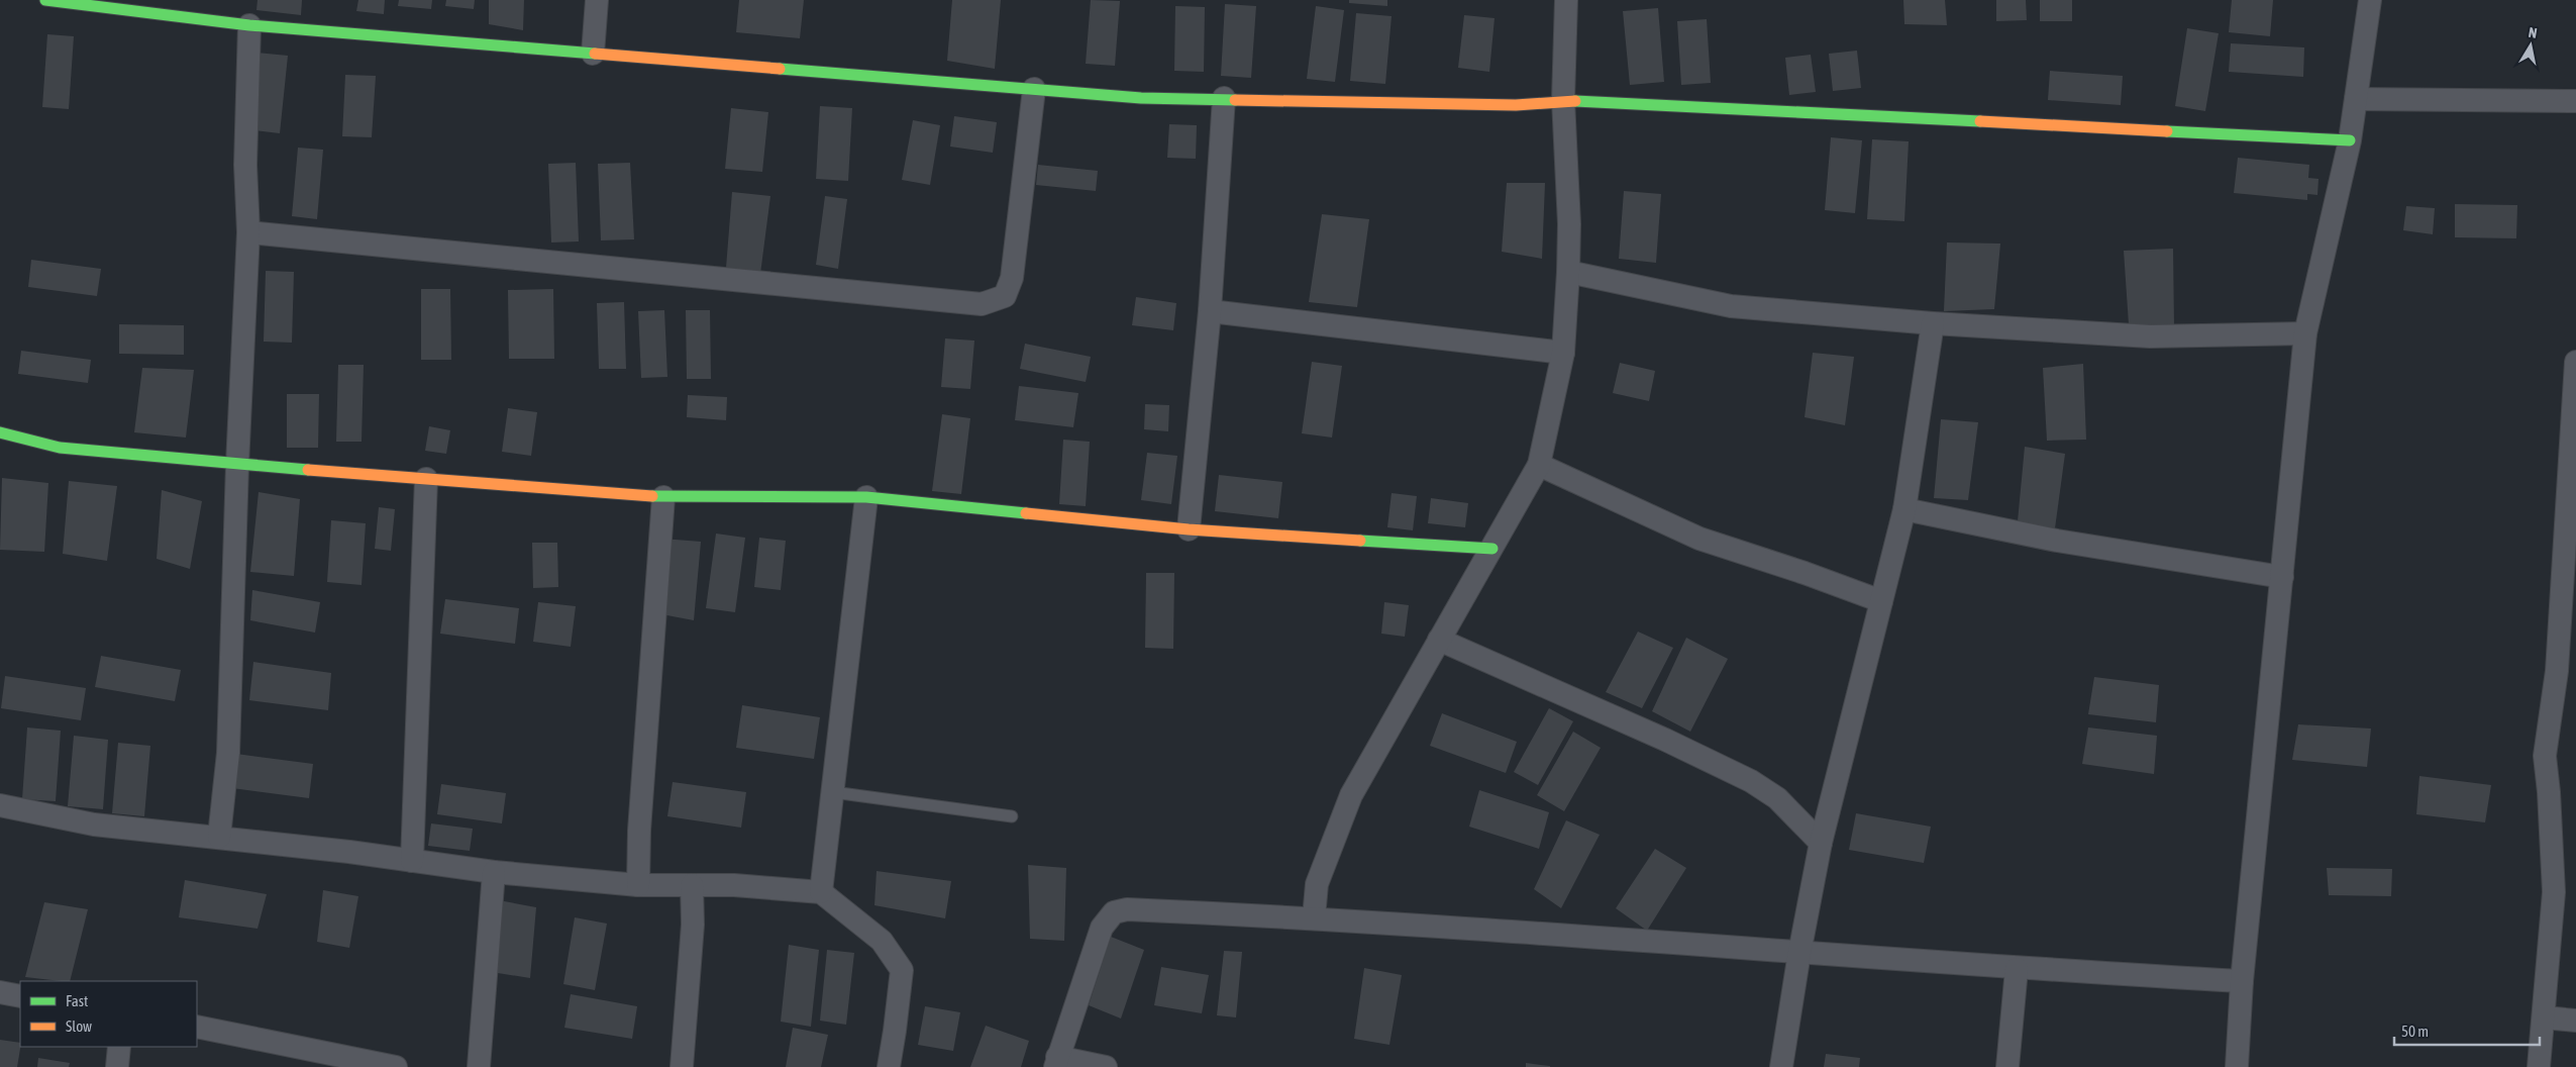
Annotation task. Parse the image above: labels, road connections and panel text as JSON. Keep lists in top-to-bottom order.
{
  "legend": ["Fast", "Slow"],
  "scale_bar": "50 m",
  "north": "top"
}
